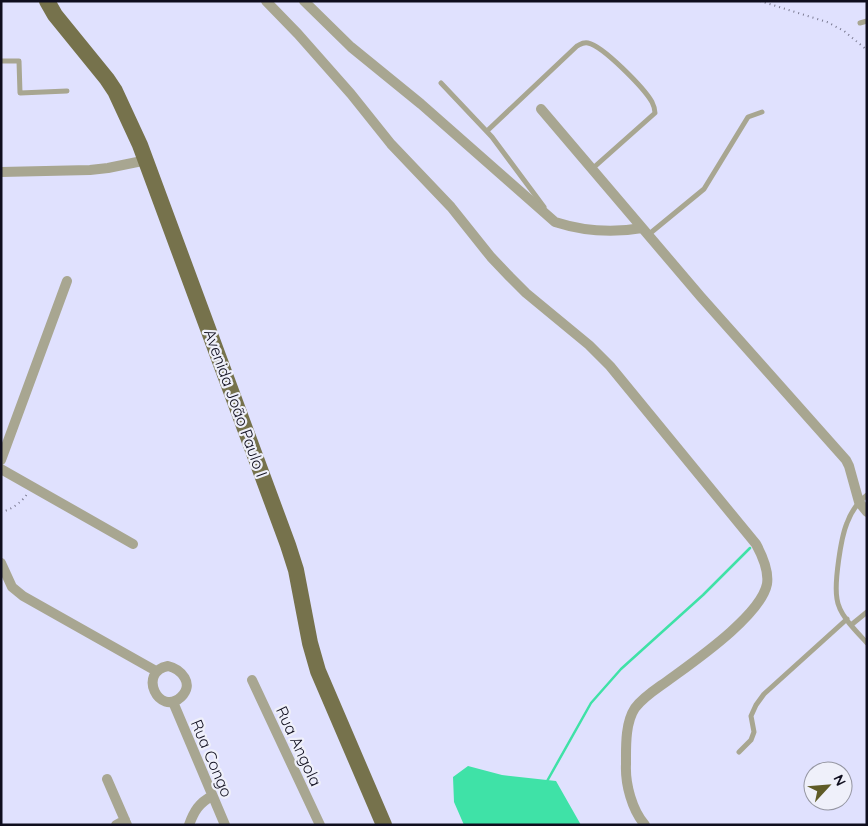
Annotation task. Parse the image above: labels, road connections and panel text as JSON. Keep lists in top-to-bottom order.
{
  "streets": {
    "main road": ["Avenida João Paulo I"],
    "street": ["Rua Angola", "Rua Congo"]
  },
  "north": "top right"
}
